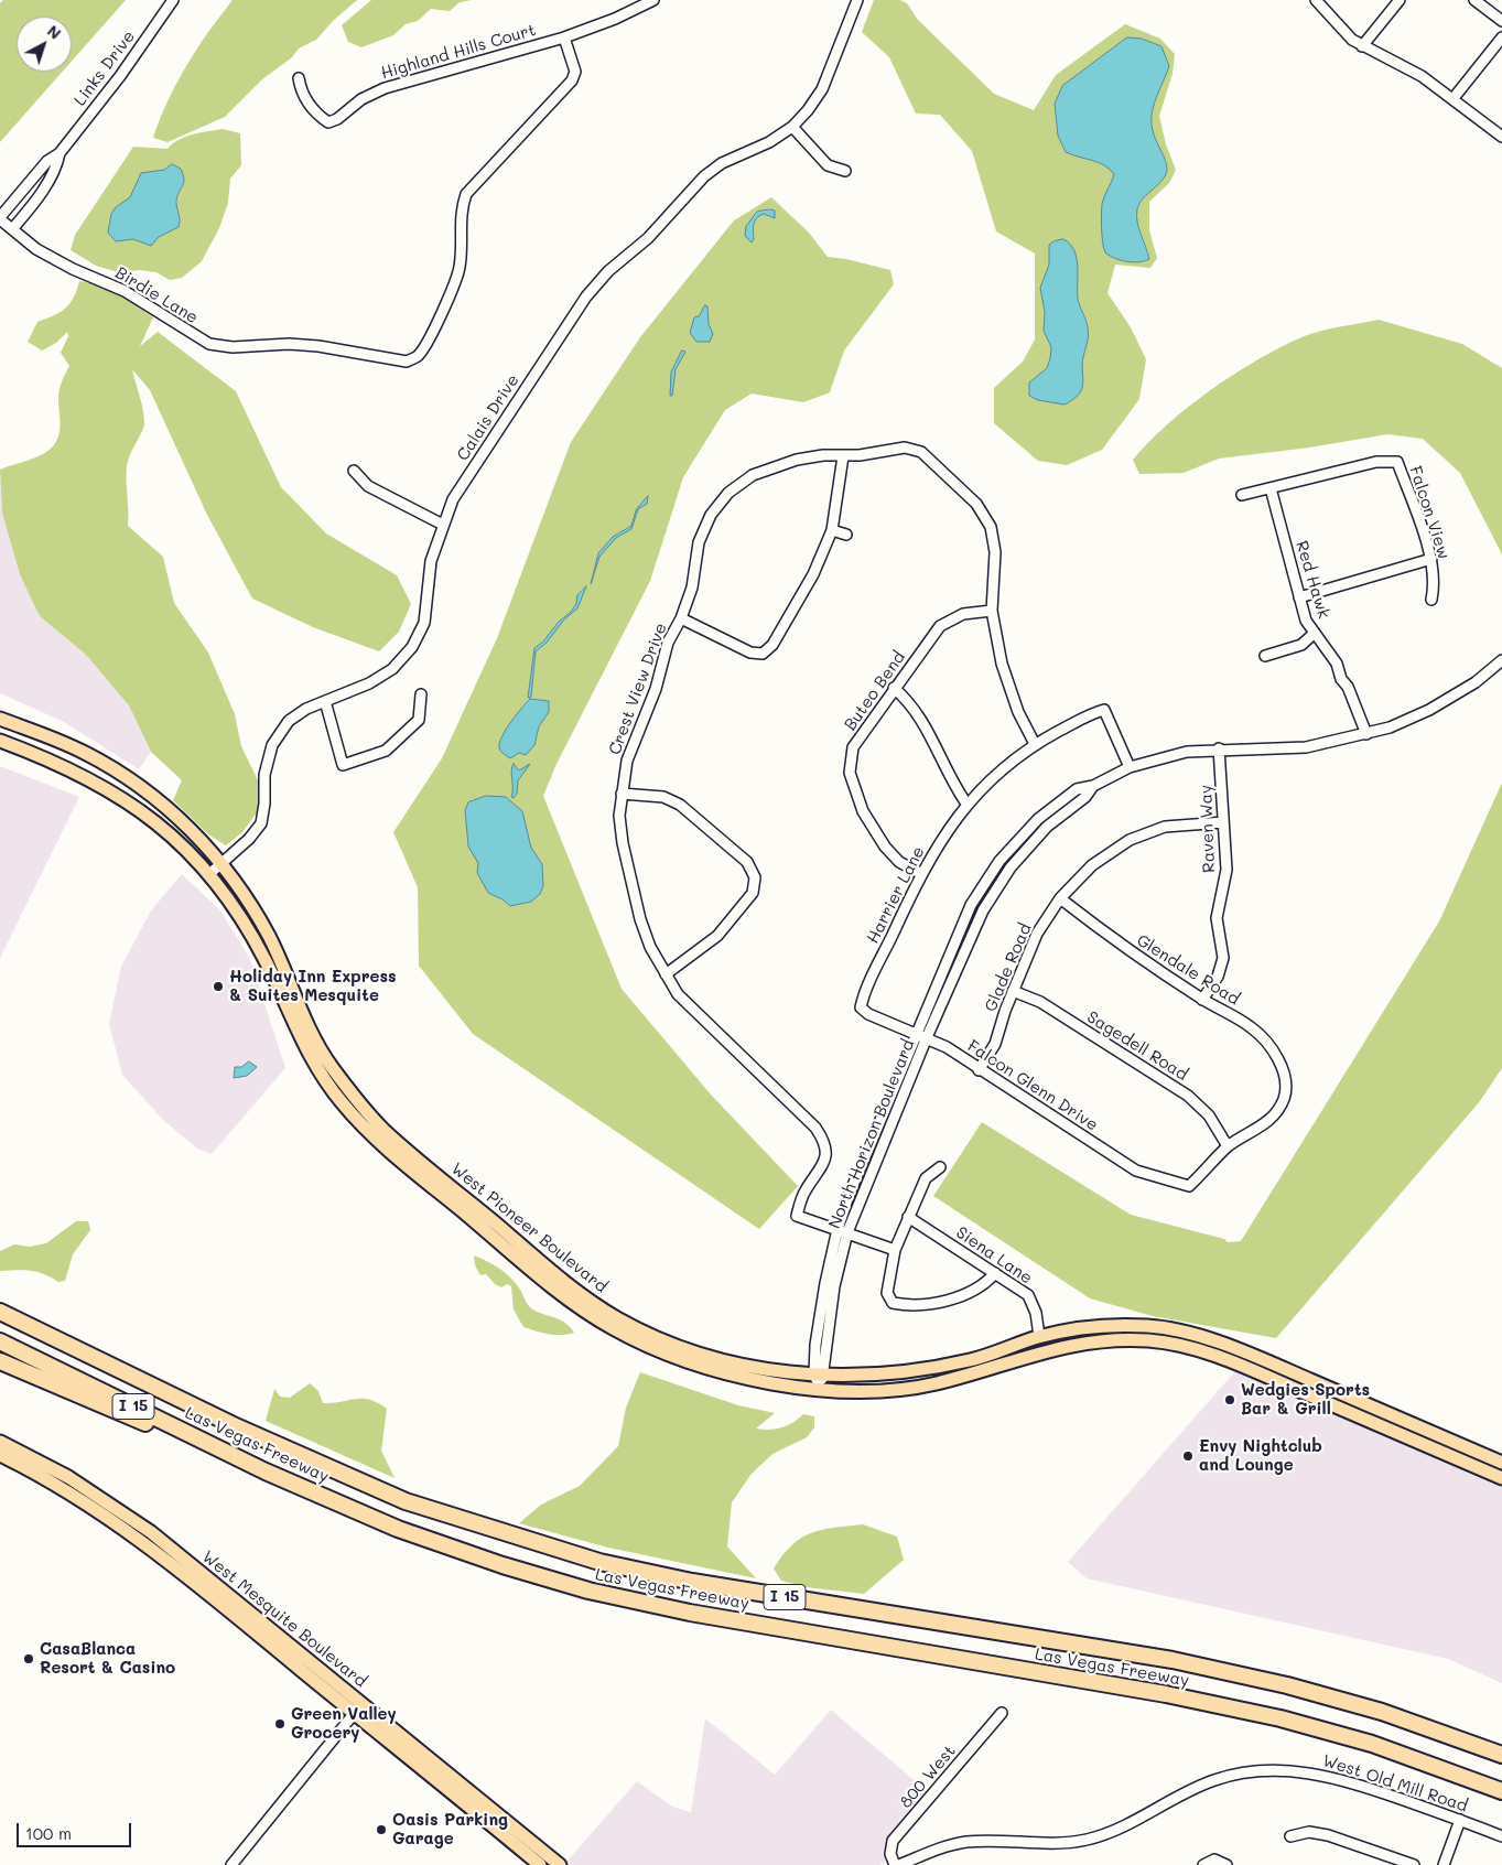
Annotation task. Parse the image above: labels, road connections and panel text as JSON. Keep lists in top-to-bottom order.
{
  "streets": {
    "highway": ["I 15", "Las Vegas Freeway"],
    "main road": ["West Pioneer Boulevard", "West Mesquite Boulevard"],
    "street": [
      "Highland Hills Court",
      "Links Drive",
      "Birdie Lane",
      "Calais Drive",
      "Falcon View",
      "Red Hawk",
      "Crest View Drive",
      "Buteo Bend",
      "Raven Way",
      "Harrier Lane",
      "Glade Road",
      "Glendale Road",
      "Sagedell Road",
      "Falcon Glenn Drive",
      "North Horizon Boulevard",
      "Siena Lane",
      "800 West",
      "West Old Mill Road"
    ]
  },
  "crossings": [
    ["Highland Hills Court", "Birdie Lane"],
    ["Links Drive", "Birdie Lane"],
    ["Calais Drive", "West Pioneer Boulevard"],
    ["Falcon View", "Red Hawk"],
    ["Red Hawk", "North Horizon Boulevard"],
    ["Crest View Drive", "Buteo Bend"],
    ["Crest View Drive", "Harrier Lane"],
    ["Crest View Drive", "North Horizon Boulevard"],
    ["Buteo Bend", "Harrier Lane"],
    ["Raven Way", "Glade Road"],
    ["Raven Way", "Glendale Road"],
    ["Raven Way", "North Horizon Boulevard"],
    ["Harrier Lane", "Falcon Glenn Drive"],
    ["Harrier Lane", "North Horizon Boulevard"],
    ["Glade Road", "Glendale Road"],
    ["Glade Road", "Sagedell Road"],
    ["Glade Road", "Falcon Glenn Drive"],
    ["Glendale Road", "Sagedell Road"],
    ["Glendale Road", "Falcon Glenn Drive"],
    ["Sagedell Road", "Falcon Glenn Drive"],
    ["Falcon Glenn Drive", "North Horizon Boulevard"],
    ["North Horizon Boulevard", "West Pioneer Boulevard"],
    ["West Pioneer Boulevard", "Siena Lane"]
  ],
  "places": [
    "Holiday Inn Express & Suites Mesquite",
    "Wedgies Sports Bar & Grill",
    "Envy Nightclub and Lounge",
    "CasaBlanca Resort & Casino",
    "Green Valley Grocery",
    "Oasis Parking Garage"
  ],
  "scale_bar": "100 m",
  "north": "top right"
}
